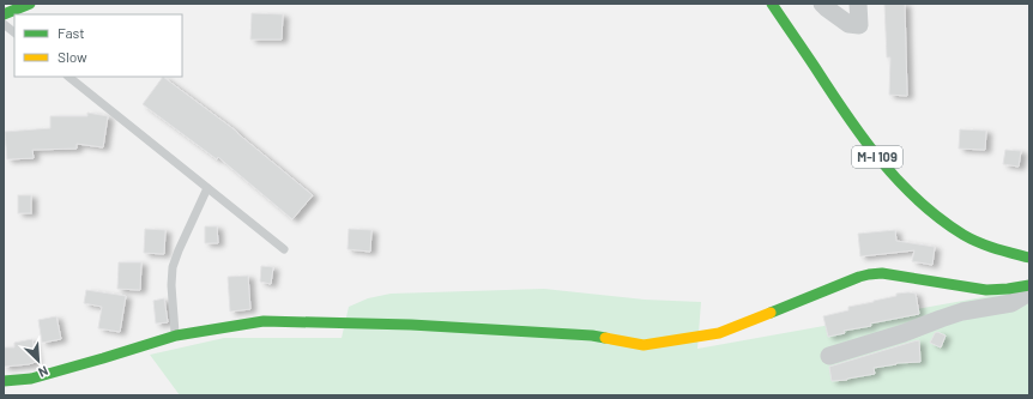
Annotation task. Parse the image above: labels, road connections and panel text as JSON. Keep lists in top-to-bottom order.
{
  "streets": {
    "street": ["M-I 109"]
  },
  "legend": ["Fast", "Slow"],
  "north": "bottom right"
}
